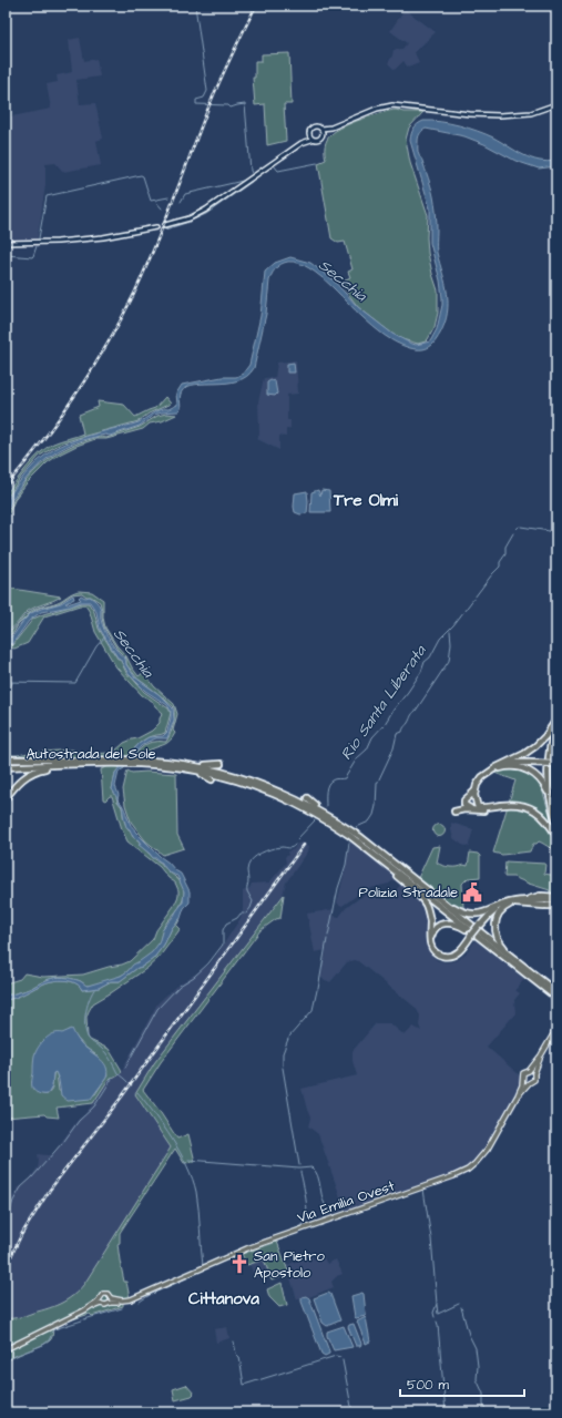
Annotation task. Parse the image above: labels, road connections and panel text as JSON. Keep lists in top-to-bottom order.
{
  "streets": {
    "highway": ["Autostrada del Sole"],
    "main road": ["Via Emilia Ovest"]
  },
  "districts": ["Tre Olmi", "Cittanova"],
  "water": ["Secchia", "Rio Santa Liberata"],
  "places": {
    "public building": ["Polizia Stradale"],
    "church": ["San Pietro Apostolo"]
  },
  "scale_bar": "500 m"
}
